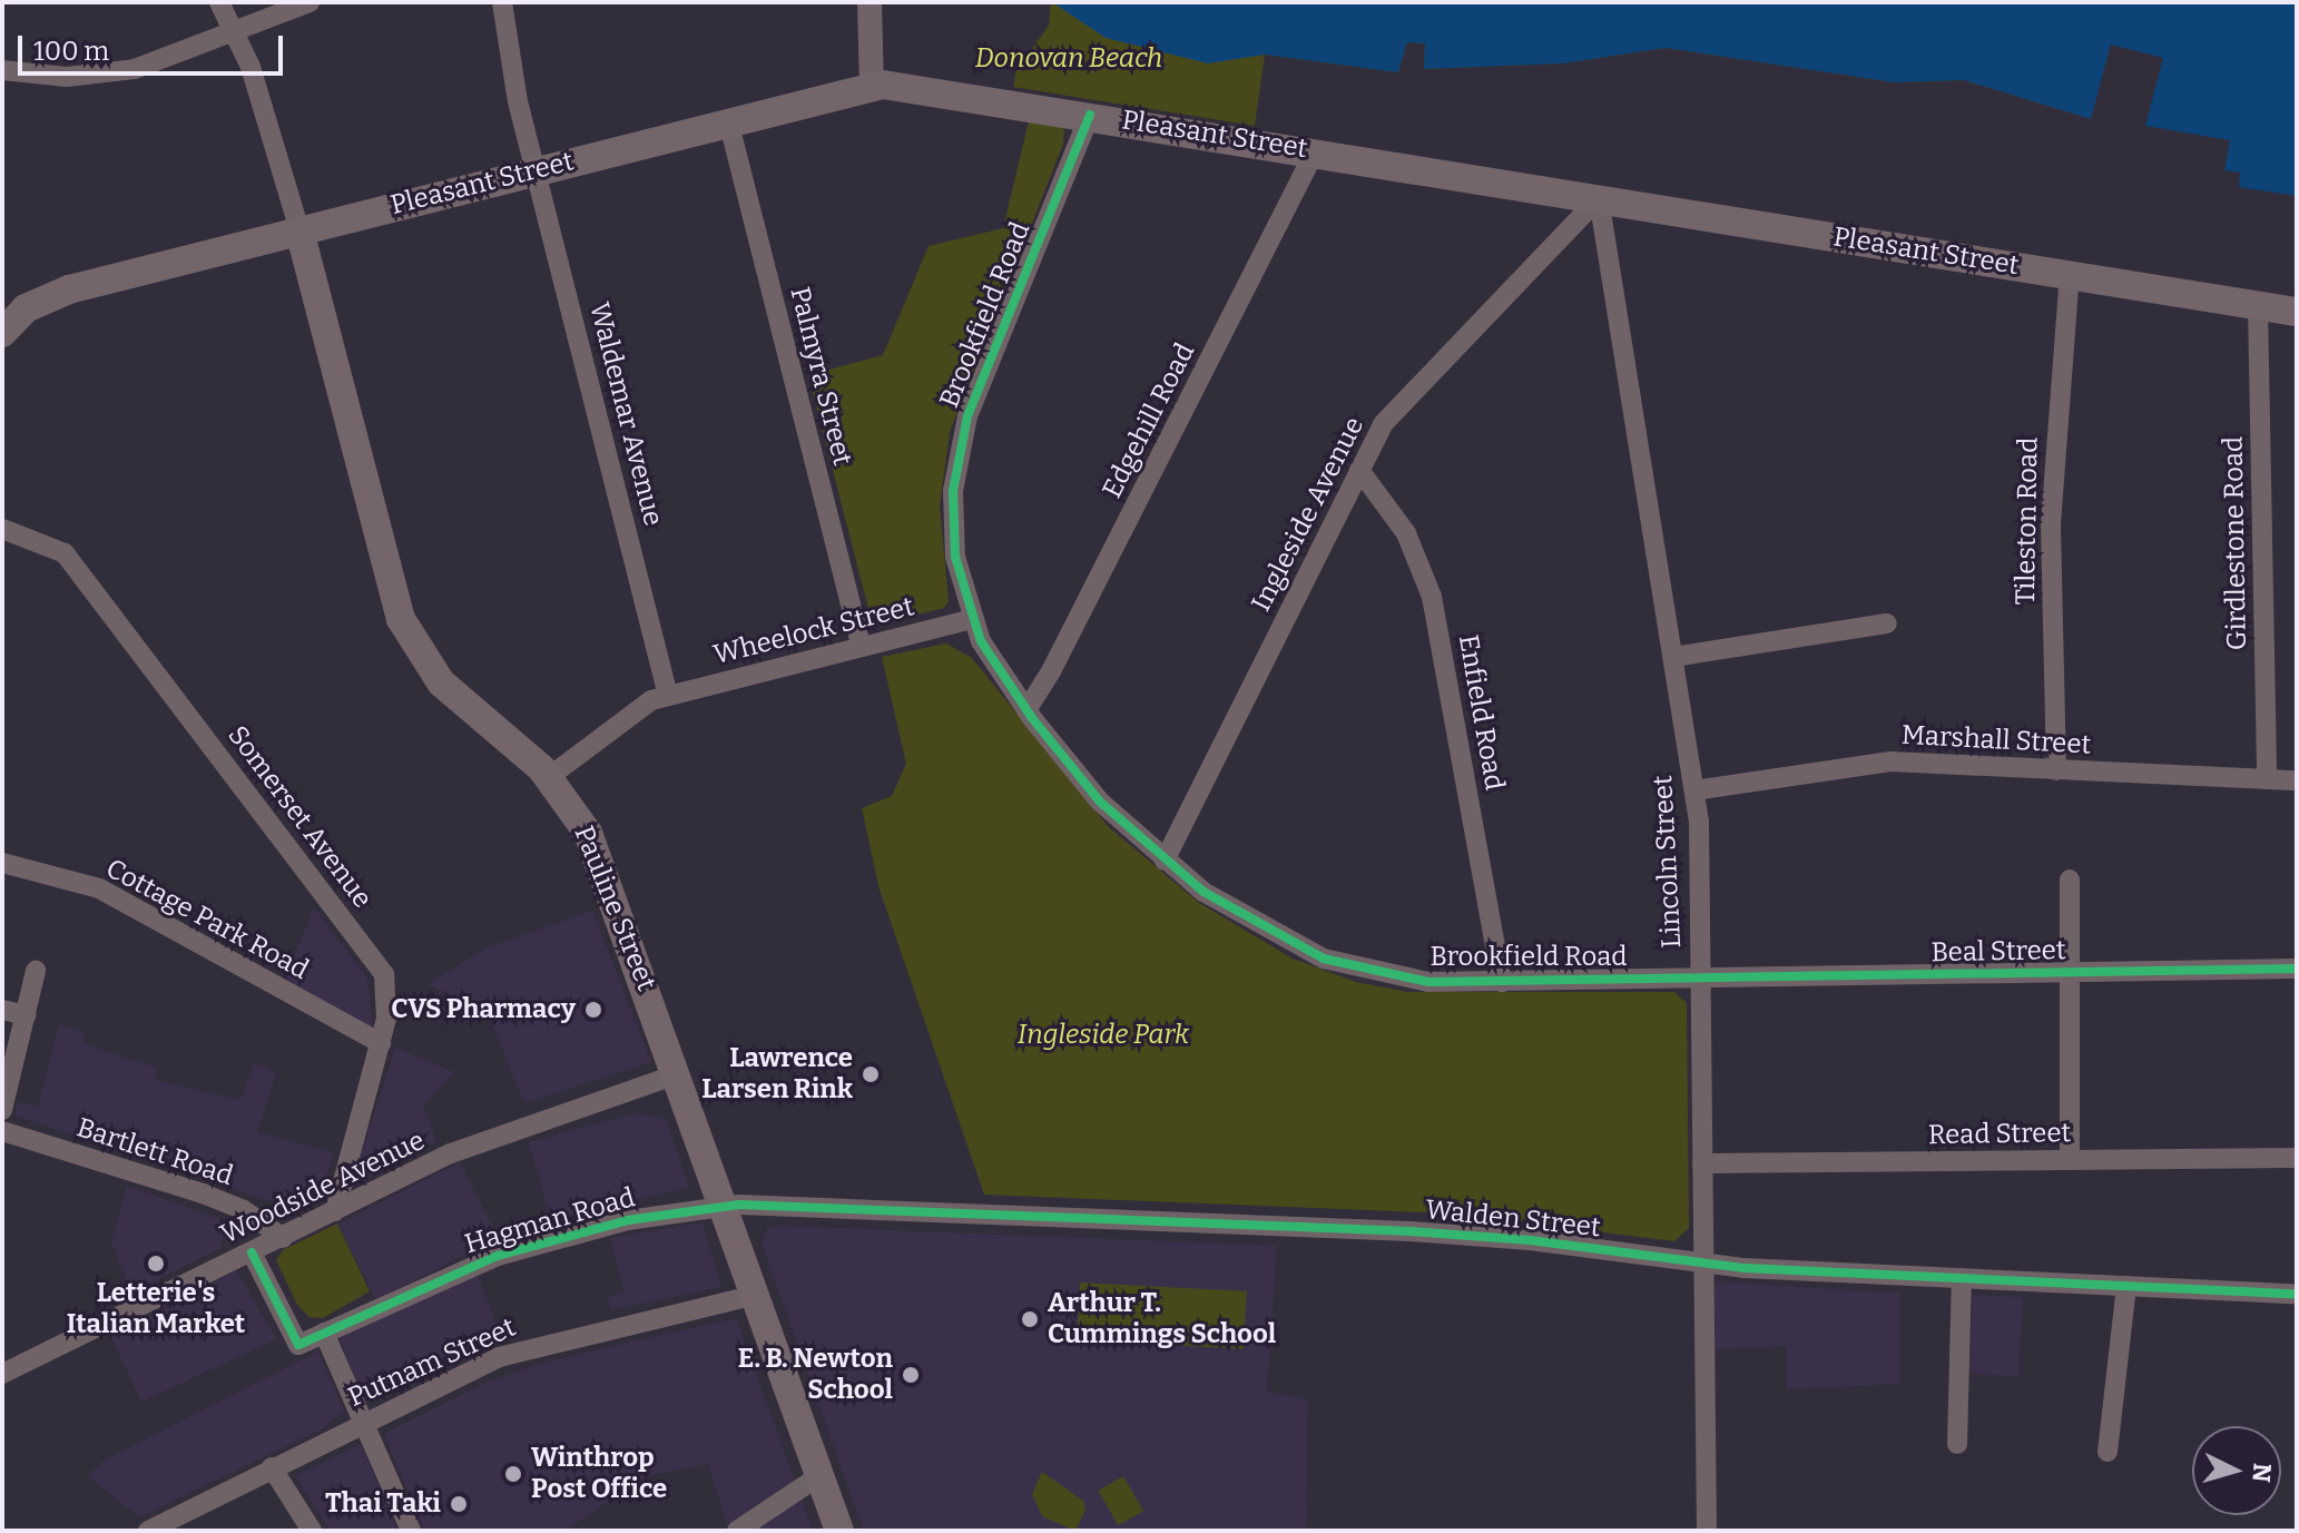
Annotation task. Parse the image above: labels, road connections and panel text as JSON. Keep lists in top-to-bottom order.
{
  "streets": {
    "main road": ["Pleasant Street", "Pauline Street"],
    "street": [
      "Brookfield Road",
      "Palmyra Street",
      "Waldemar Avenue",
      "Edgehill Road",
      "Ingleside Avenue",
      "Tileston Road",
      "Girdlestone Road",
      "Wheelock Street",
      "Enfield Road",
      "Marshall Street",
      "Somerset Avenue",
      "Lincoln Street",
      "Cottage Park Road",
      "Beal Street",
      "Read Street",
      "Bartlett Road",
      "Woodside Avenue",
      "Walden Street",
      "Hagman Road",
      "Putnam Street"
    ]
  },
  "crossings": [
    ["Pleasant Street", "Brookfield Road"],
    ["Pleasant Street", "Palmyra Street"],
    ["Pleasant Street", "Waldemar Avenue"],
    ["Pleasant Street", "Edgehill Road"],
    ["Pleasant Street", "Ingleside Avenue"],
    ["Pleasant Street", "Tileston Road"],
    ["Pleasant Street", "Girdlestone Road"],
    ["Pleasant Street", "Lincoln Street"],
    ["Pleasant Street", "Pauline Street"],
    ["Brookfield Road", "Edgehill Road"],
    ["Brookfield Road", "Ingleside Avenue"],
    ["Brookfield Road", "Wheelock Street"],
    ["Brookfield Road", "Enfield Road"],
    ["Brookfield Road", "Lincoln Street"],
    ["Brookfield Road", "Beal Street"],
    ["Palmyra Street", "Wheelock Street"],
    ["Waldemar Avenue", "Wheelock Street"],
    ["Ingleside Avenue", "Enfield Road"],
    ["Ingleside Avenue", "Lincoln Street"],
    ["Tileston Road", "Marshall Street"],
    ["Girdlestone Road", "Marshall Street"],
    ["Marshall Street", "Lincoln Street"],
    ["Somerset Avenue", "Cottage Park Road"],
    ["Somerset Avenue", "Woodside Avenue"],
    ["Lincoln Street", "Beal Street"],
    ["Lincoln Street", "Read Street"],
    ["Lincoln Street", "Walden Street"],
    ["Pauline Street", "Woodside Avenue"],
    ["Pauline Street", "Walden Street"],
    ["Pauline Street", "Hagman Road"],
    ["Pauline Street", "Putnam Street"],
    ["Bartlett Road", "Woodside Avenue"],
    ["Woodside Avenue", "Hagman Road"],
    ["Walden Street", "Hagman Road"]
  ],
  "parks": ["Donovan Beach", "Ingleside Park"],
  "places": [
    "CVS Pharmacy",
    "Lawrence Larsen Rink",
    "Letterie's Italian Market",
    "Arthur T. Cummings School",
    "E. B. Newton School",
    "Winthrop Post Office",
    "Thai Taki"
  ],
  "scale_bar": "100 m",
  "north": "right"
}
